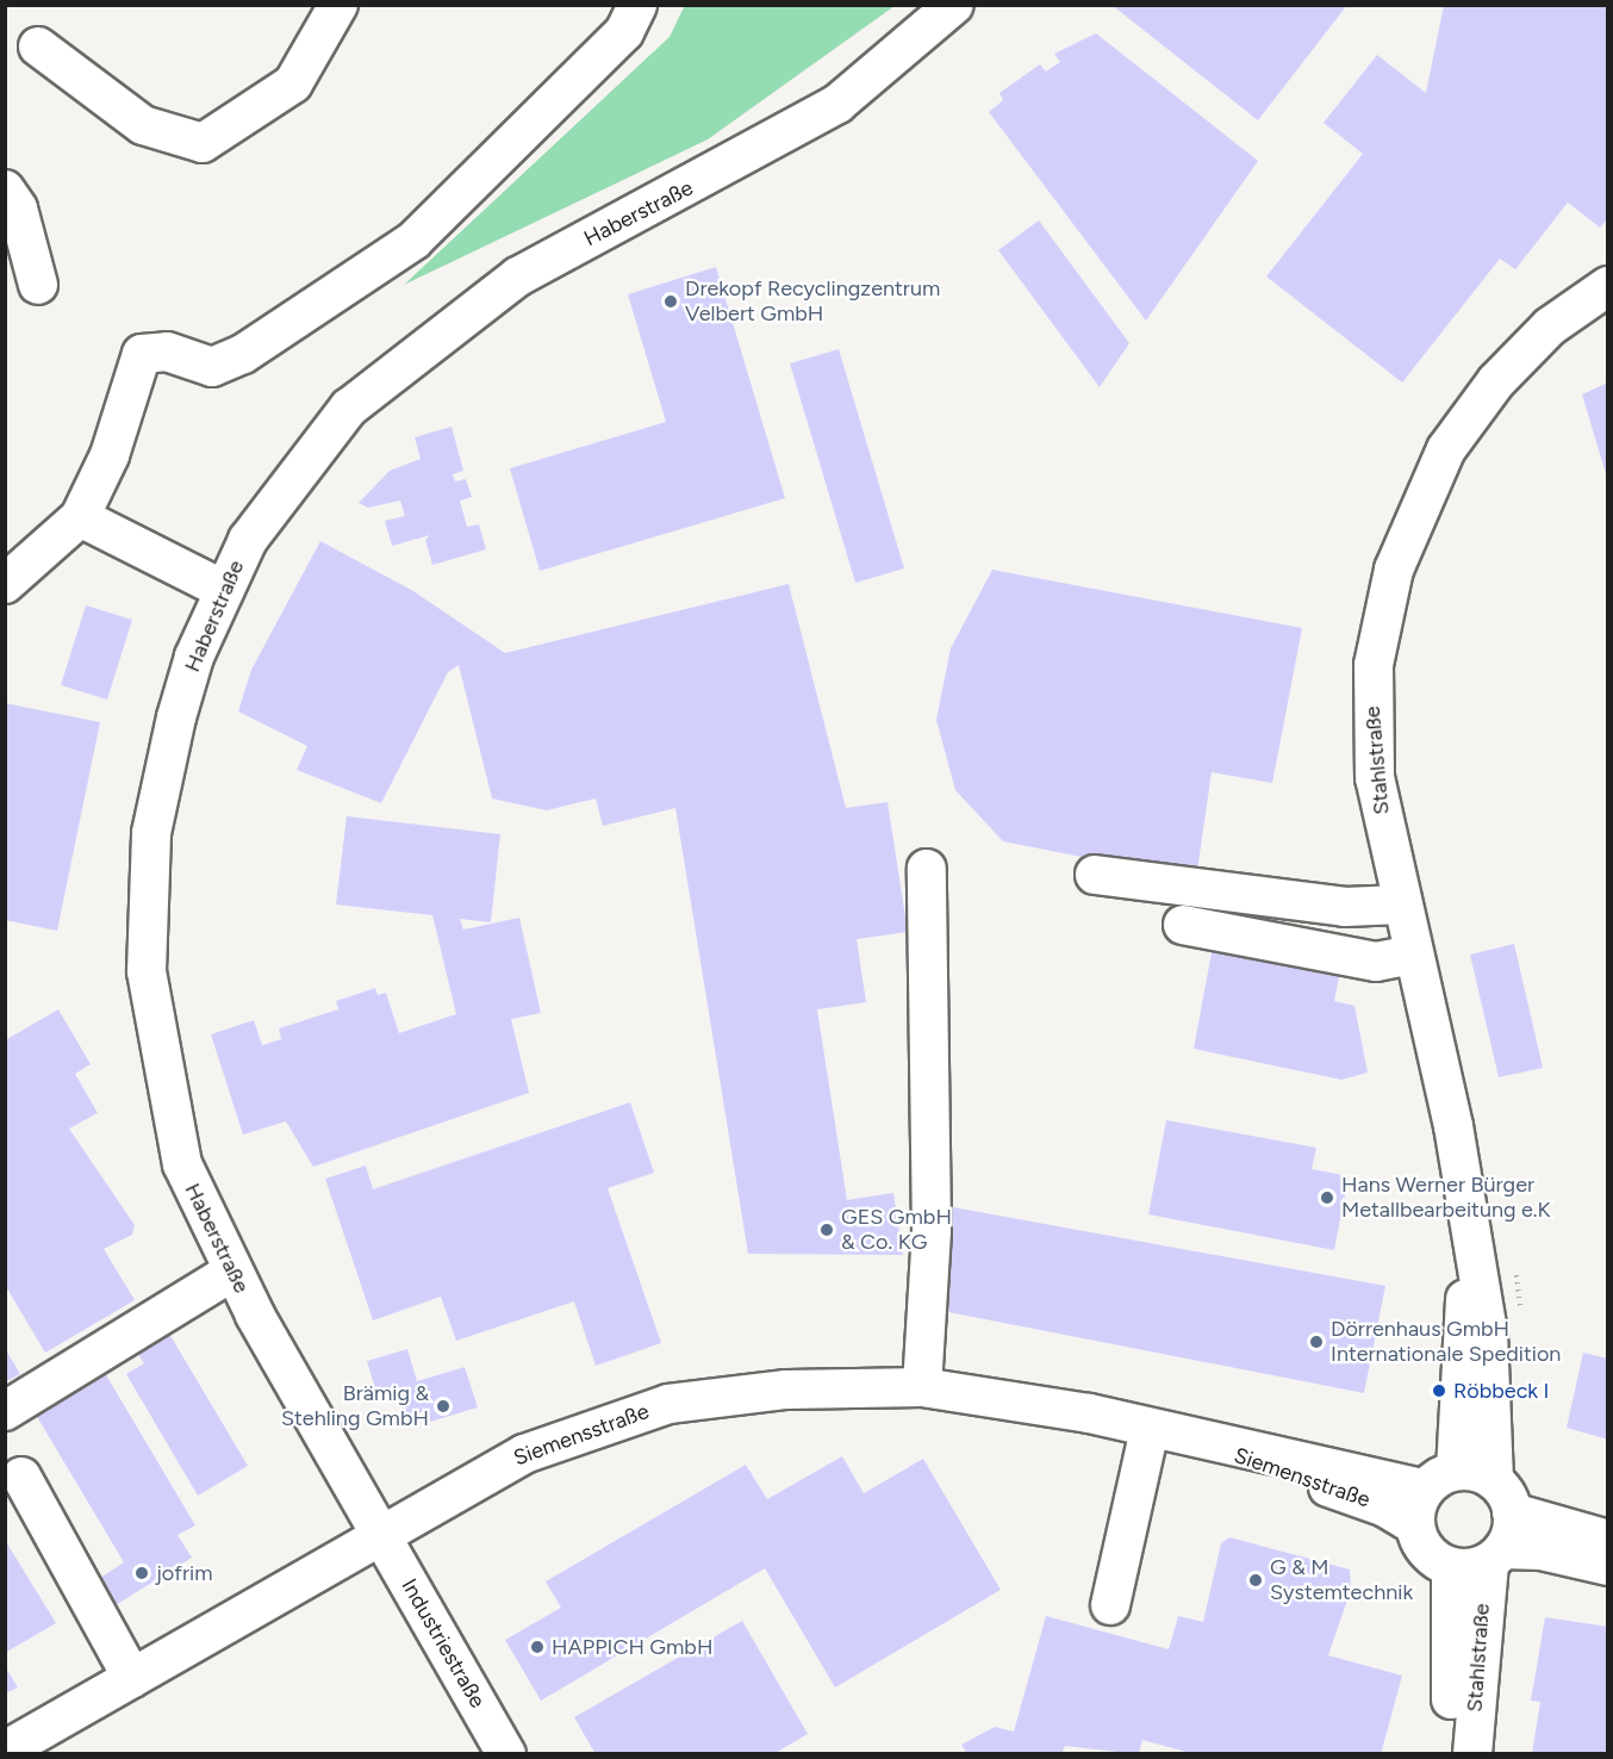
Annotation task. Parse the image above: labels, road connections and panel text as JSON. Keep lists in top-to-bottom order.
{
  "streets": {
    "street": [
      "Haberstraße",
      "Stahlstraße",
      "Siemensstraße",
      "Industriestraße"
    ]
  },
  "crossings": [
    ["Haberstraße", "Siemensstraße"],
    ["Haberstraße", "Industriestraße"],
    ["Stahlstraße", "Siemensstraße"],
    ["Siemensstraße", "Industriestraße"]
  ],
  "places": [
    "Drekopf Recyclingzentrum Velbert GmbH",
    "Hans Werner Bürger Metallbearbeitung e.K",
    "GES GmbH & Co. KG",
    "Dörrenhaus GmbH Internationale Spedition",
    "Röbbeck I",
    "Brämig & Stehling GmbH",
    "jofrim",
    "G & M Systemtechnik",
    "HAPPICH GmbH"
  ]
}
